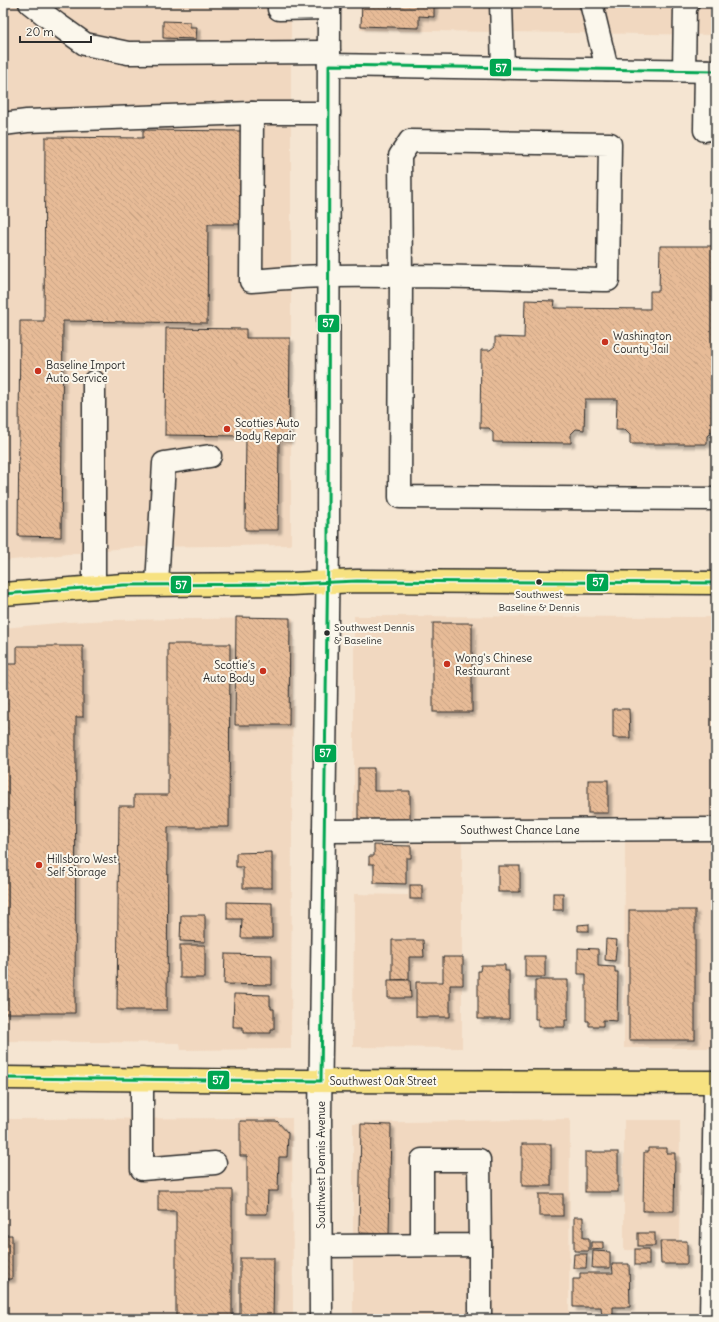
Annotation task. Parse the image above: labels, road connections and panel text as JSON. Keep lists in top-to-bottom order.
{
  "streets": {
    "highway": ["Southwest Oak Street"],
    "street": ["Southwest Chance Lane", "Southwest Dennis Avenue"]
  },
  "crossings": [
    ["Southwest Chance Lane", "Southwest Dennis Avenue"],
    ["Southwest Oak Street", "Southwest Dennis Avenue"]
  ],
  "places": [
    "Washington County Jail",
    "Baseline Import Auto Service",
    "Scotties Auto Body Repair",
    "Southwest Baseline & Dennis",
    "Southwest Dennis & Baseline",
    "Wong's Chinese Restaurant",
    "Scottie’s Auto Body",
    "Hillsboro West Self Storage"
  ],
  "lines": ["transit line 57"],
  "scale_bar": "20 m"
}
